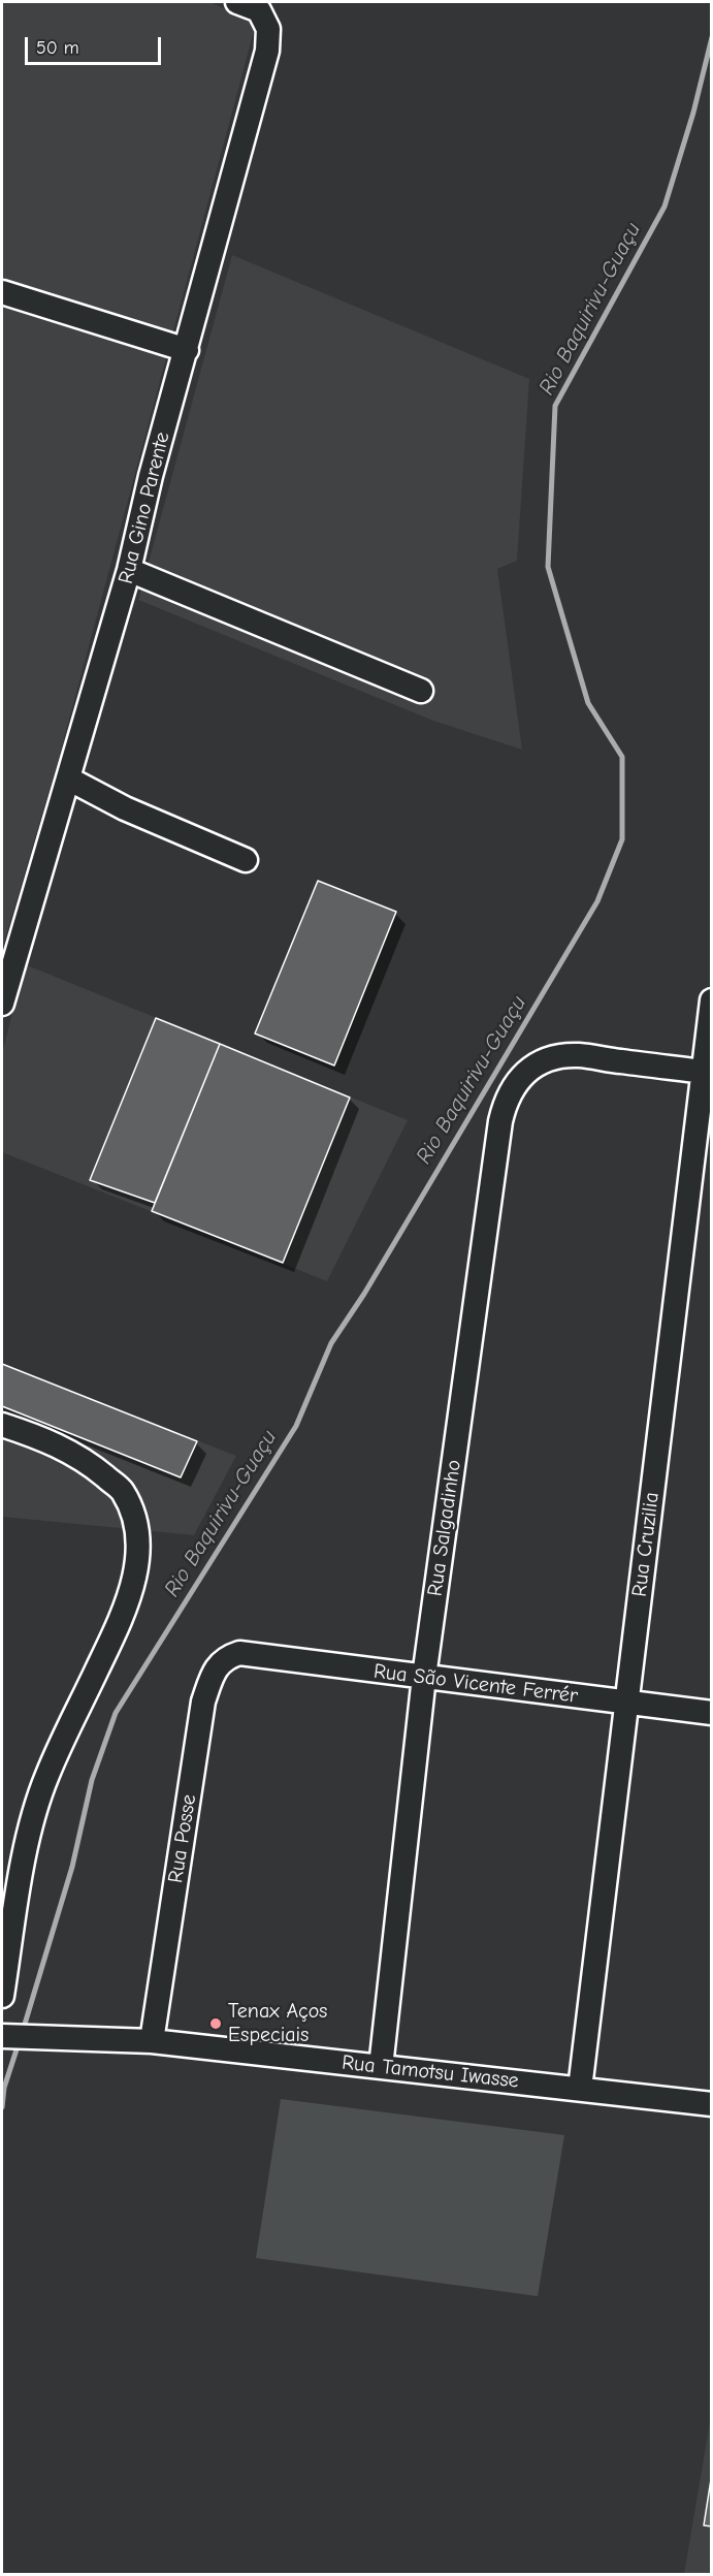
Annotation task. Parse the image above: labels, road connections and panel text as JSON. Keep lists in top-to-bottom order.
{
  "streets": {
    "street": [
      "Rua Gino Parente",
      "Rua Salgadinho",
      "Rua Cruzilia",
      "Rua São Vicente Ferrér",
      "Rua Posse",
      "Rua Tamotsu Iwasse"
    ]
  },
  "crossings": [
    ["Rua Salgadinho", "Rua Cruzilia"],
    ["Rua Salgadinho", "Rua São Vicente Ferrér"],
    ["Rua Salgadinho", "Rua Tamotsu Iwasse"],
    ["Rua Cruzilia", "Rua São Vicente Ferrér"],
    ["Rua Cruzilia", "Rua Tamotsu Iwasse"],
    ["Rua São Vicente Ferrér", "Rua Posse"],
    ["Rua Posse", "Rua Tamotsu Iwasse"]
  ],
  "water": ["Rio Baquirivu-Guaçu"],
  "places": ["Tenax Aços Especiais"],
  "scale_bar": "50 m"
}
